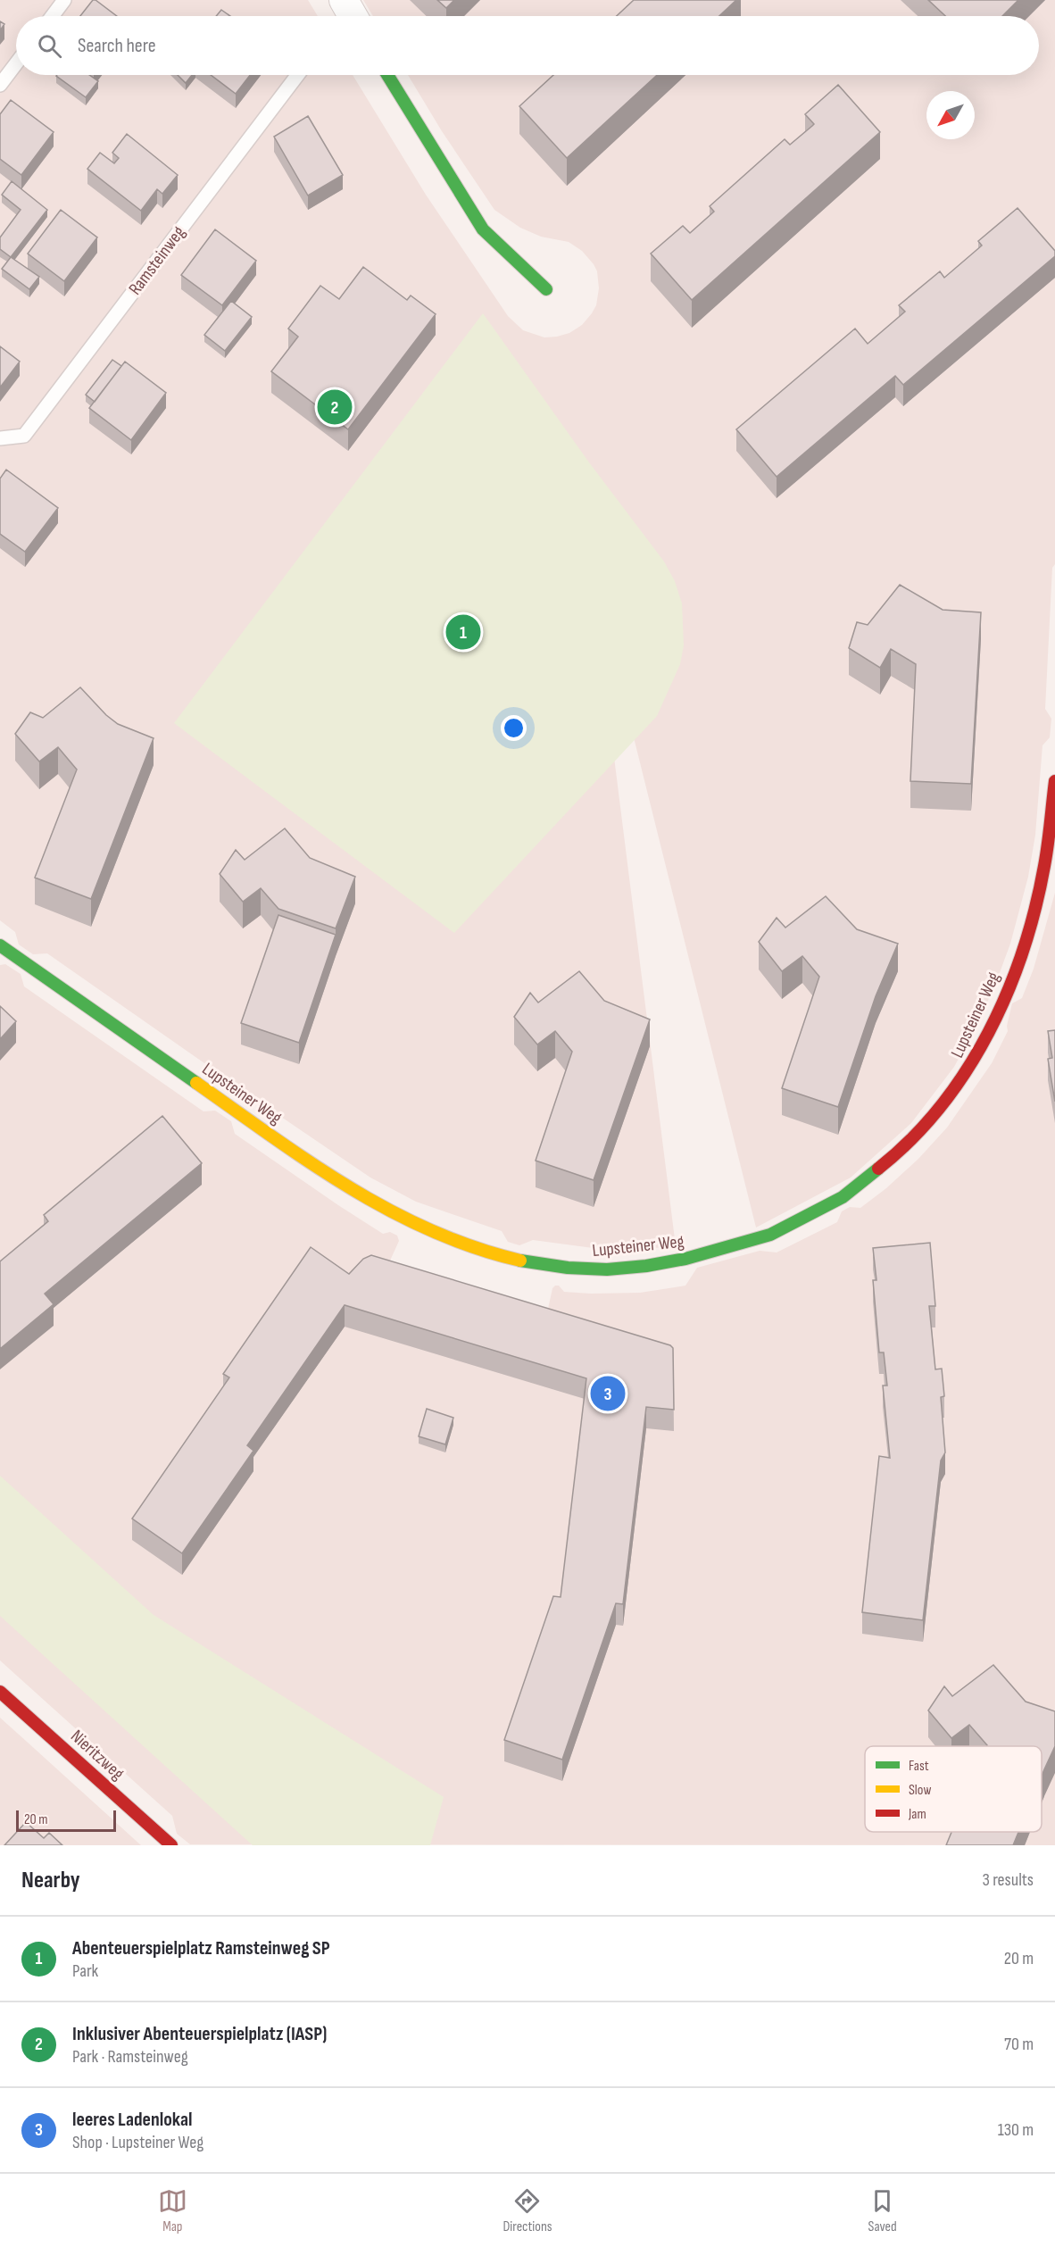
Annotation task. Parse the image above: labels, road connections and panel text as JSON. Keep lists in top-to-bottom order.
{
  "streets": {
    "street": ["Lupsteiner Weg", "Nieritzweg"],
    "lane": ["Ramsteinweg"]
  },
  "legend": ["Fast", "Slow", "Jam"],
  "scale_bar": "20 m",
  "north": "bottom left",
  "page": {
    "search": "Search here",
    "pins": ["2", "1", "3"],
    "scale": "20 m",
    "heading": ["Nearby", "3 results"],
    "list": [
      {
        "mark": "1",
        "name": "Abenteuerspielplatz Ramsteinweg SP",
        "note": "Park",
        "value": "20 m"
      },
      {
        "mark": "2",
        "name": "Inklusiver Abenteuerspielplatz (IASP)",
        "note": "Park · Ramsteinweg",
        "value": "70 m"
      },
      {
        "mark": "3",
        "name": "leeres Ladenlokal",
        "note": "Shop · Lupsteiner Weg",
        "value": "130 m"
      }
    ],
    "nav": ["Map", "Directions", "Saved"]
  }
}
